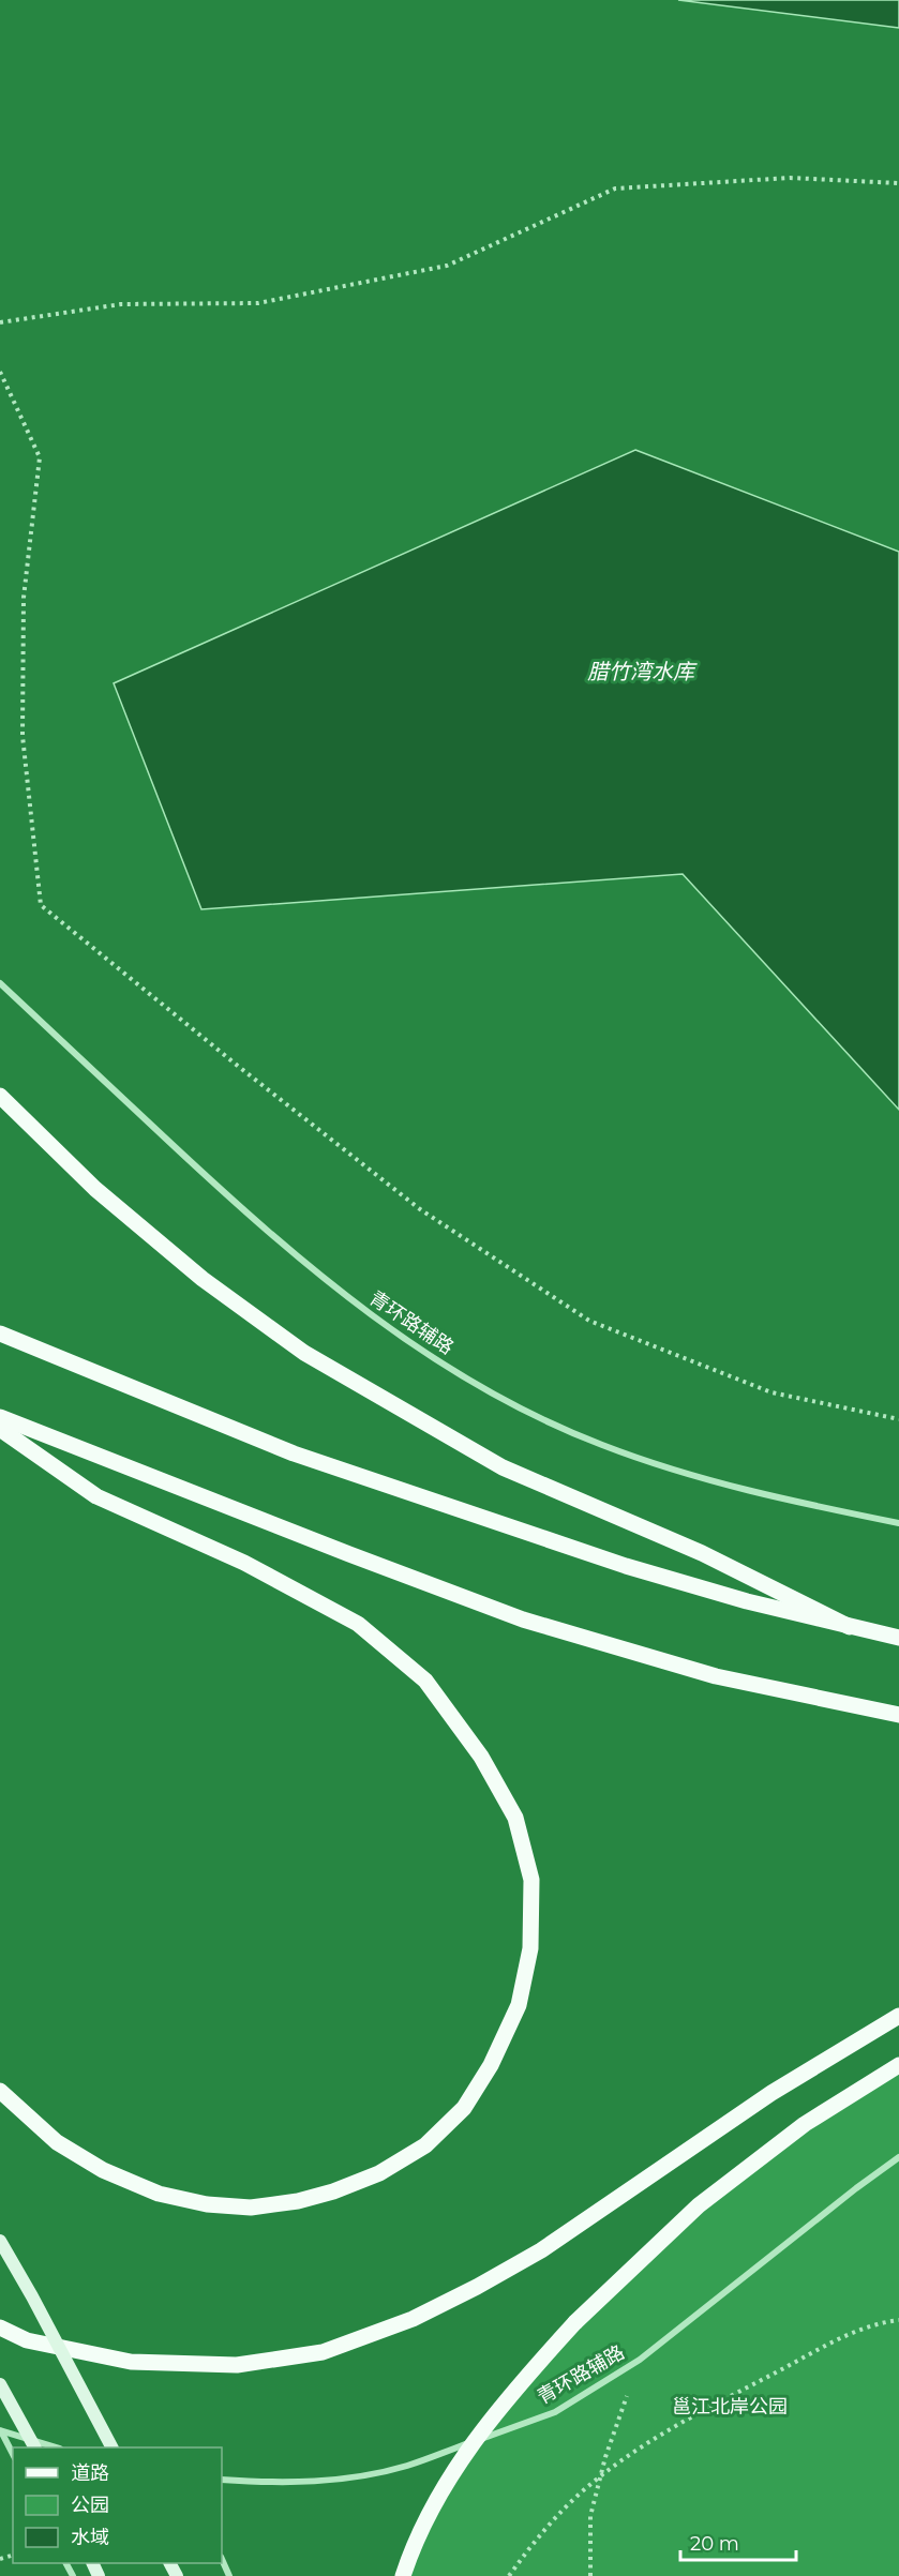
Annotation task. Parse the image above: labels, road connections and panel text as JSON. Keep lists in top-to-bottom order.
{
  "streets": {
    "street": ["青环路辅路"]
  },
  "water": ["腊竹湾水库"],
  "parks": ["邕江北岸公园"],
  "legend": ["道路", "公园", "水域"],
  "scale_bar": "20 m"
}
